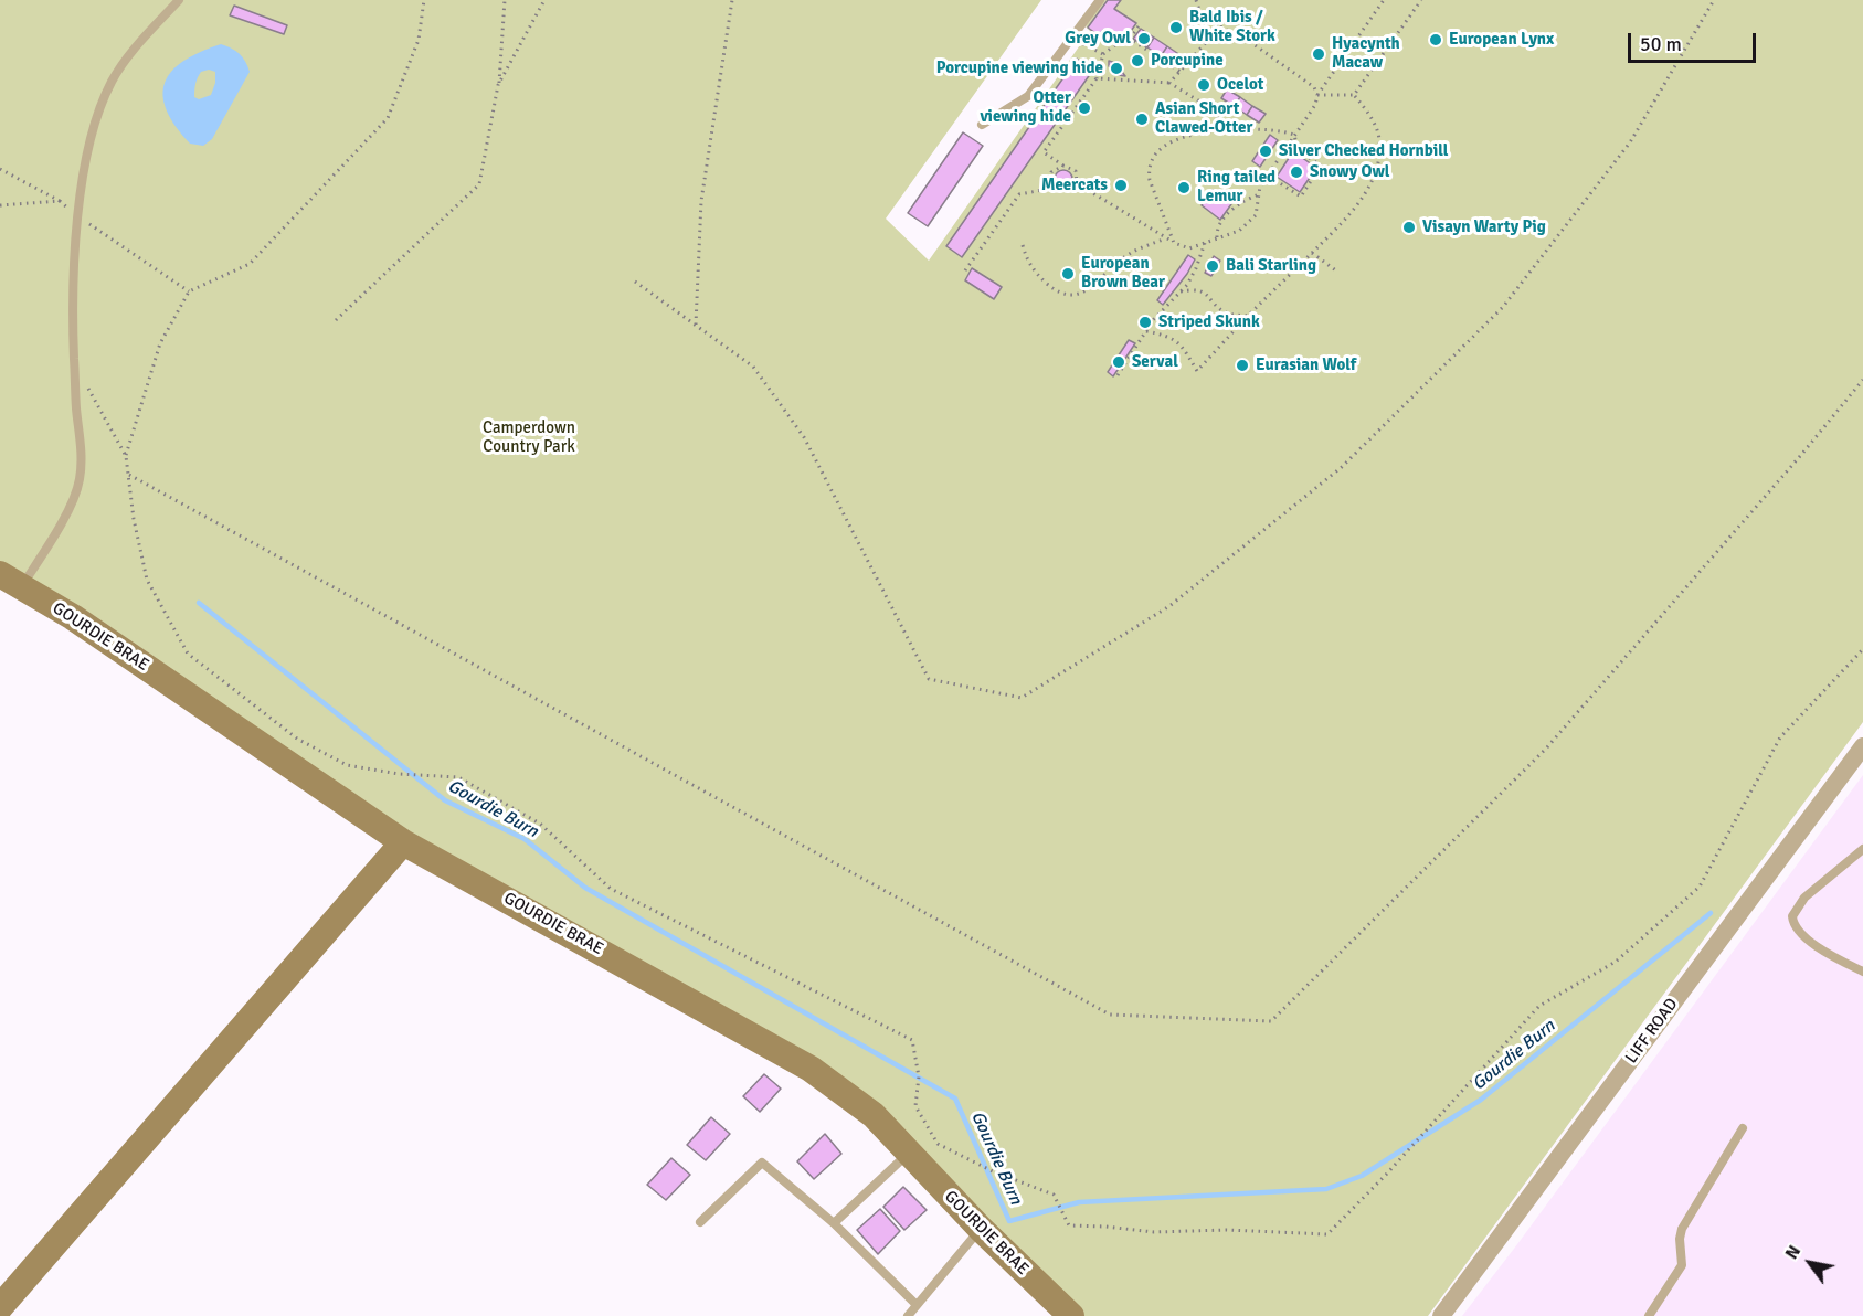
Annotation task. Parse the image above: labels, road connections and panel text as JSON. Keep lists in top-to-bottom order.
{
  "streets": {
    "street": ["GOURDIE BRAE", "LIFF ROAD"]
  },
  "water": ["Gourdie Burn"],
  "parks": ["Camperdown Country Park"],
  "places": [
    "Bald Ibis / White Stork",
    "Grey Owl",
    "European Lynx",
    "Hyacynth Macaw",
    "Porcupine",
    "Porcupine viewing hide",
    "Ocelot",
    "Otter viewing hide",
    "Asian Short Clawed-Otter",
    "Silver Checked Hornbill",
    "Snowy Owl",
    "Meercats",
    "Ring tailed Lemur",
    "Visayn Warty Pig",
    "Bali Starling",
    "European Brown Bear",
    "Striped Skunk",
    "Serval",
    "Eurasian Wolf"
  ],
  "scale_bar": "50 m",
  "north": "top left"
}
